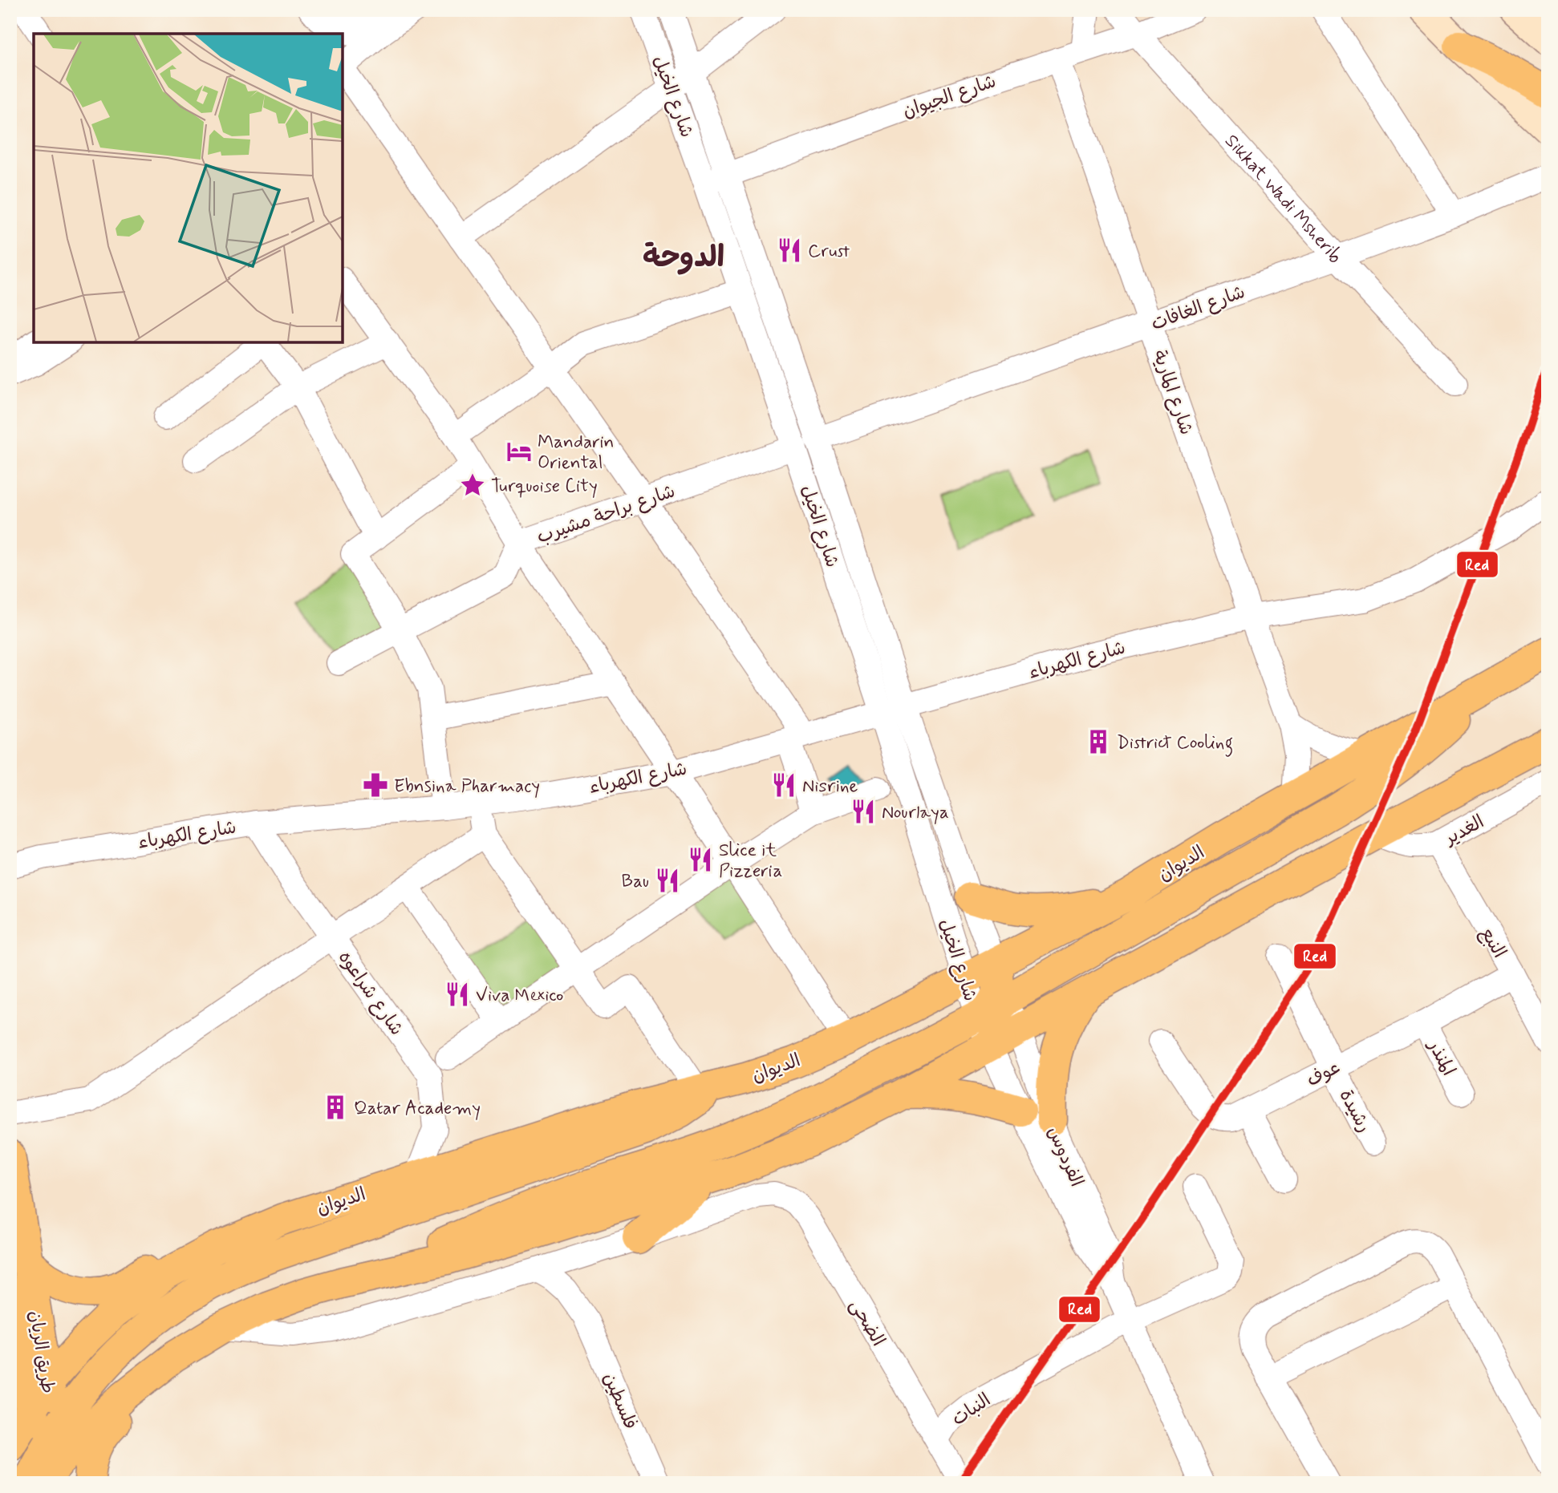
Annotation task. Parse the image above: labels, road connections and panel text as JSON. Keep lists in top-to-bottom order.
{
  "streets": {
    "main road": ["الديوان", "طريق الريان"],
    "street": [
      "شارع الجيوان",
      "شارع الخيل",
      "Sikkat Wadi Msherib",
      "شارع الغافات",
      "شارع المارية",
      "شارع براحة مشيرب",
      "شارع الكهرباء",
      "الغدير",
      "النبع",
      "شارع شراعوه",
      "المنذر",
      "عوف",
      "رشيدة",
      "الفردوس",
      "الضحى",
      "فلسطين",
      "النبات"
    ]
  },
  "crossings": [
    ["شارع الجيوان", "شارع الخيل"],
    ["شارع الجيوان", "Sikkat Wadi Msherib"],
    ["شارع الجيوان", "شارع المارية"],
    ["شارع الخيل", "شارع الغافات"],
    ["شارع الخيل", "شارع براحة مشيرب"],
    ["شارع الخيل", "شارع الكهرباء"],
    ["شارع الخيل", "الديوان"],
    ["شارع الخيل", "الفردوس"],
    ["Sikkat Wadi Msherib", "شارع الغافات"],
    ["شارع الغافات", "شارع المارية"],
    ["شارع المارية", "شارع الكهرباء"],
    ["شارع المارية", "الديوان"],
    ["شارع براحة مشيرب", "شارع الكهرباء"],
    ["شارع براحة مشيرب", "الديوان"],
    ["شارع الكهرباء", "شارع شراعوه"],
    ["الغدير", "النبع"],
    ["الديوان", "شارع شراعوه"],
    ["الديوان", "طريق الريان"],
    ["النبع", "عوف"],
    ["المنذر", "عوف"],
    ["عوف", "رشيدة"],
    ["الفردوس", "النبات"],
    ["الضحى", "النبات"]
  ],
  "districts": ["الدوحة"],
  "places": {
    "restaurant": [
      "Crust",
      "Nisrine",
      "Nourlaya",
      "Slice it Pizzeria",
      "Bau",
      "Viva Mexico"
    ],
    "hotel": ["Mandarin Oriental"],
    "place": ["Turquoise City"],
    "building": ["District Cooling", "Qatar Academy"],
    "pharmacy": ["Ebnsina Pharmacy"]
  },
  "lines": ["transit line Red"]
}
